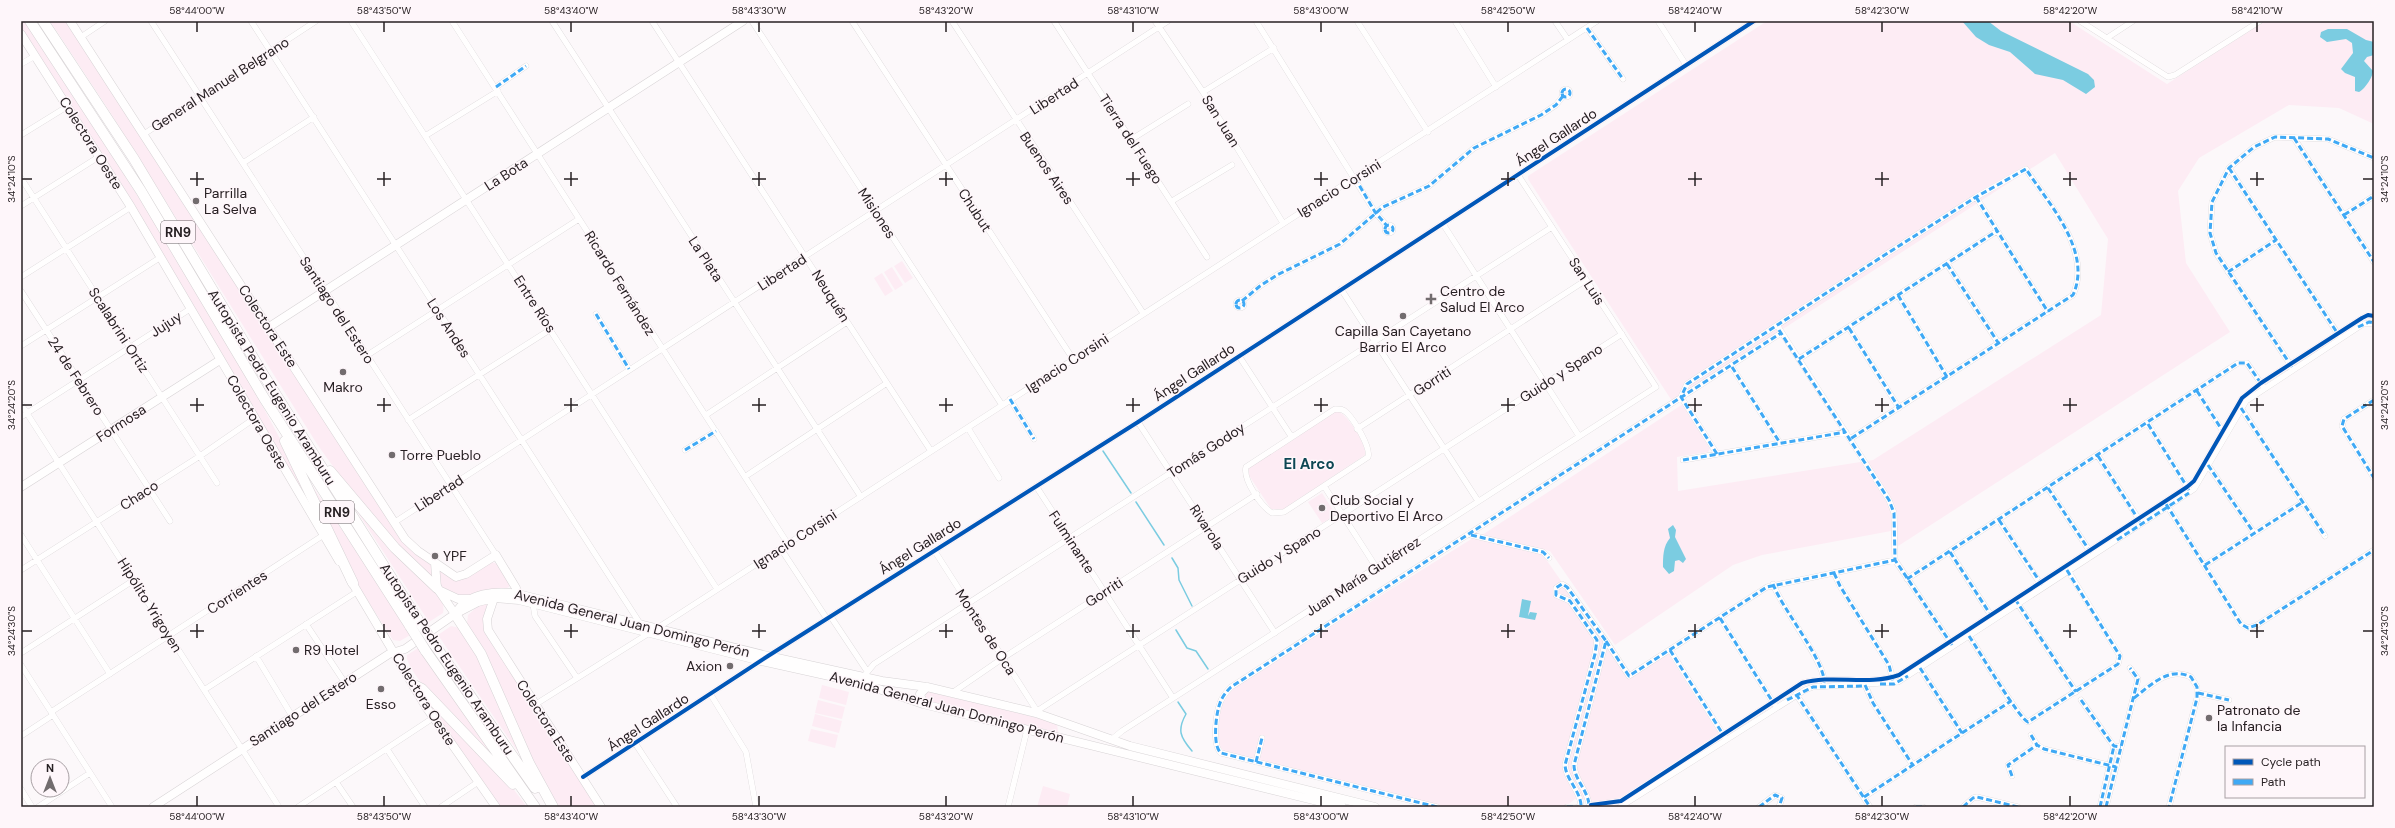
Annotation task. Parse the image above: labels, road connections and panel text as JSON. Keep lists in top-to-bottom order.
{
  "streets": {
    "highway": ["RN9", "Autopista Pedro Eugenio Aramburu"],
    "street": [
      "General Manuel Belgrano",
      "Libertad",
      "San Juan",
      "Ángel Gallardo",
      "Tierra del Fuego",
      "Colectora Oeste",
      "Buenos Aires",
      "La Bota",
      "Ignacio Corsini",
      "Chubut",
      "Misiones",
      "La Plata",
      "San Luis",
      "Ricardo Fernández",
      "Neuquén",
      "Entre Ríos",
      "Santiago del Estero",
      "Jujuy",
      "Colectora Este",
      "Los Andes",
      "Scalabrini Ortiz",
      "Guido y Spano",
      "24 de Febrero",
      "Gorriti",
      "Formosa",
      "Tomás Godoy",
      "Chaco",
      "Rivarola",
      "Fulminante",
      "Juan María Gutiérrez",
      "Corrientes",
      "Hipólito Yrigoyen",
      "Avenida General Juan Domingo Perón",
      "Montes de Oca"
    ]
  },
  "crossings": [
    ["General Manuel Belgrano", "Santiago del Estero"],
    ["General Manuel Belgrano", "Colectora Este"],
    ["General Manuel Belgrano", "Los Andes"],
    ["Libertad", "San Juan"],
    ["Libertad", "Tierra del Fuego"],
    ["Libertad", "Buenos Aires"],
    ["Libertad", "Chubut"],
    ["Libertad", "Misiones"],
    ["Libertad", "La Plata"],
    ["Libertad", "Ricardo Fernández"],
    ["Libertad", "Neuquén"],
    ["Libertad", "Entre Ríos"],
    ["Libertad", "Santiago del Estero"],
    ["Libertad", "Colectora Este"],
    ["Libertad", "Los Andes"],
    ["San Juan", "Ignacio Corsini"],
    ["Ángel Gallardo", "San Luis"],
    ["Ángel Gallardo", "Colectora Este"],
    ["Ángel Gallardo", "Rivarola"],
    ["Ángel Gallardo", "Fulminante"],
    ["Ángel Gallardo", "Avenida General Juan Domingo Perón"],
    ["Ángel Gallardo", "Montes de Oca"],
    ["Colectora Oeste", "Santiago del Estero"],
    ["Colectora Oeste", "Jujuy"],
    ["Colectora Oeste", "Formosa"],
    ["Colectora Oeste", "Chaco"],
    ["Colectora Oeste", "Corrientes"],
    ["Buenos Aires", "Ignacio Corsini"],
    ["La Bota", "La Plata"],
    ["La Bota", "Ricardo Fernández"],
    ["La Bota", "Neuquén"],
    ["La Bota", "Entre Ríos"],
    ["La Bota", "Santiago del Estero"],
    ["La Bota", "Colectora Este"],
    ["La Bota", "Los Andes"],
    ["Ignacio Corsini", "Chubut"],
    ["Ignacio Corsini", "Misiones"],
    ["Ignacio Corsini", "La Plata"],
    ["Ignacio Corsini", "Ricardo Fernández"],
    ["Ignacio Corsini", "Neuquén"],
    ["Ignacio Corsini", "Entre Ríos"],
    ["Ignacio Corsini", "Colectora Este"],
    ["Ignacio Corsini", "Los Andes"],
    ["Ignacio Corsini", "Avenida General Juan Domingo Perón"],
    ["San Luis", "Guido y Spano"],
    ["San Luis", "Gorriti"],
    ["San Luis", "Tomás Godoy"],
    ["San Luis", "Juan María Gutiérrez"],
    ["Santiago del Estero", "Colectora Este"],
    ["Santiago del Estero", "Hipólito Yrigoyen"],
    ["Santiago del Estero", "Avenida General Juan Domingo Perón"],
    ["Jujuy", "Scalabrini Ortiz"],
    ["Jujuy", "24 de Febrero"],
    ["Jujuy", "Hipólito Yrigoyen"],
    ["Colectora Este", "Avenida General Juan Domingo Perón"],
    ["Los Andes", "Avenida General Juan Domingo Perón"],
    ["Scalabrini Ortiz", "Formosa"],
    ["Scalabrini Ortiz", "Chaco"],
    ["Guido y Spano", "Rivarola"],
    ["Guido y Spano", "Fulminante"],
    ["Guido y Spano", "Avenida General Juan Domingo Perón"],
    ["Guido y Spano", "Montes de Oca"],
    ["24 de Febrero", "Formosa"],
    ["24 de Febrero", "Chaco"],
    ["Gorriti", "Rivarola"],
    ["Gorriti", "Fulminante"],
    ["Gorriti", "Avenida General Juan Domingo Perón"],
    ["Gorriti", "Montes de Oca"],
    ["Formosa", "Hipólito Yrigoyen"],
    ["Tomás Godoy", "Rivarola"],
    ["Tomás Godoy", "Fulminante"],
    ["Tomás Godoy", "Avenida General Juan Domingo Perón"],
    ["Tomás Godoy", "Montes de Oca"],
    ["Chaco", "Hipólito Yrigoyen"],
    ["Rivarola", "Juan María Gutiérrez"],
    ["Fulminante", "Juan María Gutiérrez"],
    ["Juan María Gutiérrez", "Avenida General Juan Domingo Perón"],
    ["Corrientes", "Hipólito Yrigoyen"],
    ["Avenida General Juan Domingo Perón", "Montes de Oca"]
  ],
  "districts": ["El Arco"],
  "places": {
    "other": [
      "Parrilla La Selva",
      "Capilla San Cayetano Barrio El Arco",
      "Makro",
      "Torre Pueblo",
      "Club Social y Deportivo El Arco",
      "YPF",
      "R9 Hotel",
      "Axion",
      "Esso",
      "Patronato de la Infancia"
    ],
    "health": ["Centro de Salud El Arco"]
  },
  "legend": ["Cycle path", "Path"],
  "north": "top",
  "coordinates": [
    "58°44'00\"W",
    "58°43'50\"W",
    "58°43'40\"W",
    "58°43'30\"W",
    "58°43'20\"W",
    "58°43'10\"W",
    "58°43'00\"W",
    "58°42'50\"W",
    "58°42'40\"W",
    "58°42'30\"W",
    "58°42'20\"W",
    "58°42'10\"W",
    "34°24'10\"S",
    "34°24'20\"S",
    "34°24'30\"S"
  ]
}
